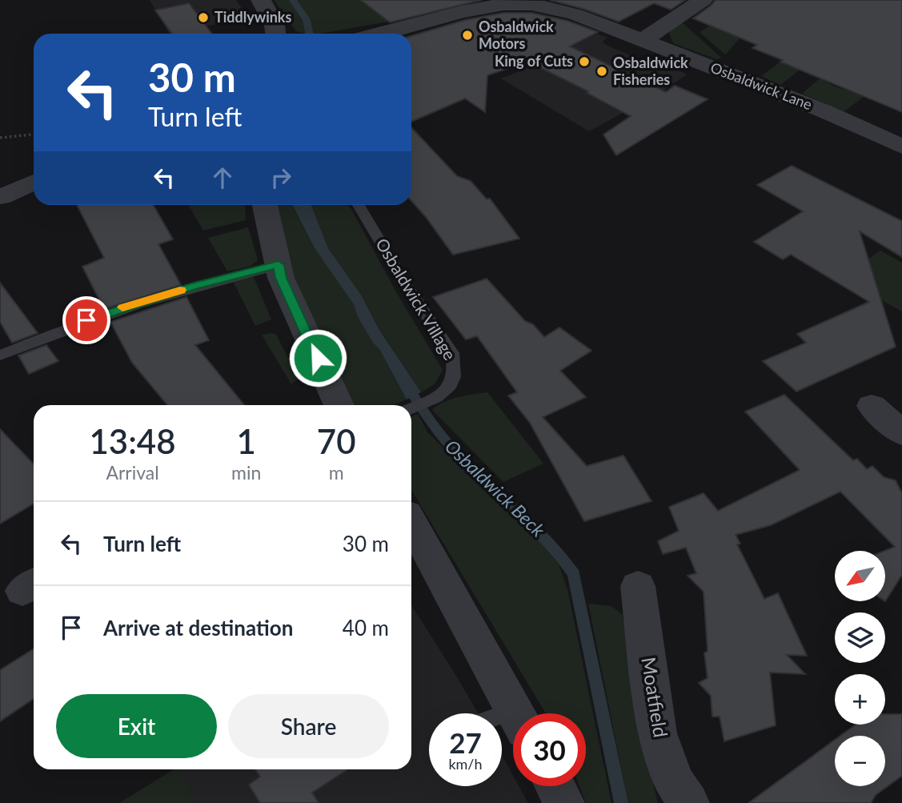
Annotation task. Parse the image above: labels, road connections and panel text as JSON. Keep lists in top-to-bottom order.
{
  "streets": {
    "street": ["Osbaldwick Lane", "Moatfield"],
    "lane": ["Osbaldwick Village"]
  },
  "water": ["Osbaldwick Beck"],
  "places": [
    "Tiddlywinks",
    "Osbaldwick Motors",
    "King of Cuts",
    "Osbaldwick Fisheries"
  ],
  "north": "bottom left",
  "page": {
    "turn": ["30 m", "Turn left"],
    "eta": [
      "13:48",
      "Arrival",
      "1",
      "min",
      "70",
      "m"
    ],
    "list": [
      {
        "name": "Turn left",
        "value": "30 m"
      },
      {
        "name": "Arrive at destination",
        "value": "40 m"
      }
    ],
    "map_buttons": ["+", "−"],
    "buttons": ["Exit", "Share"],
    "speed": "27 km/h",
    "limit": "30"
  }
}
